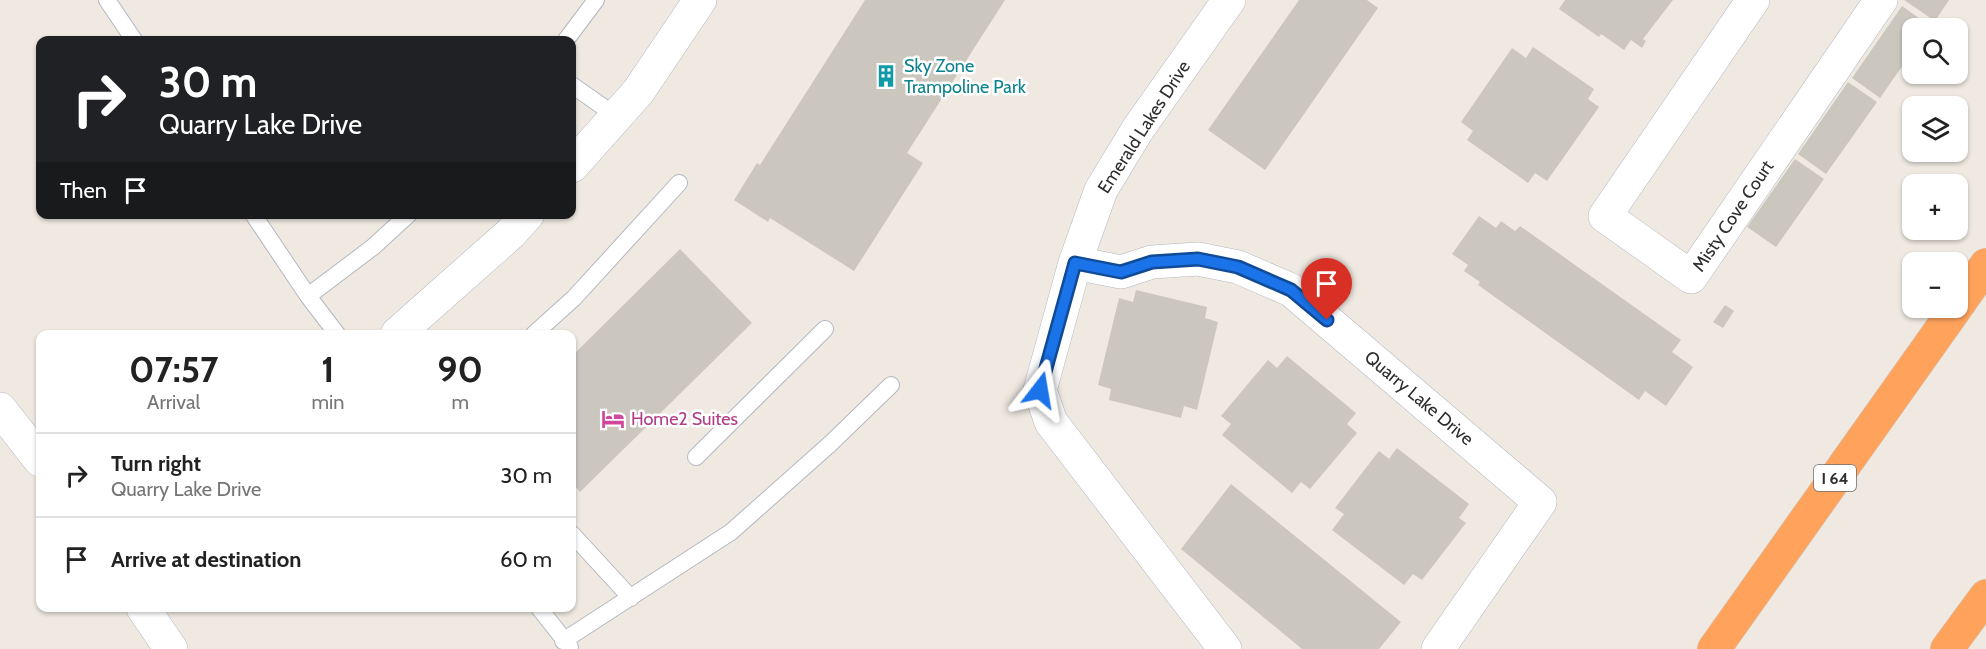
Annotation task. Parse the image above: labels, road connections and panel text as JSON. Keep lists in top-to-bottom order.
{
  "streets": {
    "highway": ["I 64"],
    "street": ["Emerald Lakes Drive", "Misty Cove Court", "Quarry Lake Drive"]
  },
  "crossings": [
    ["Emerald Lakes Drive", "Quarry Lake Drive"]
  ],
  "places": {
    "building": ["Sky Zone Trampoline Park"],
    "hotel": ["Home2 Suites"]
  },
  "page": {
    "map_buttons": ["+", "−"],
    "turn": ["30 m", "Quarry Lake Drive"],
    "then": "Then",
    "eta": [
      "07:57",
      "Arrival",
      "1",
      "min",
      "90",
      "m"
    ],
    "list": [
      {
        "name": "Turn right",
        "note": "Quarry Lake Drive",
        "value": "30 m"
      },
      {
        "name": "Arrive at destination",
        "value": "60 m"
      }
    ]
  }
}
